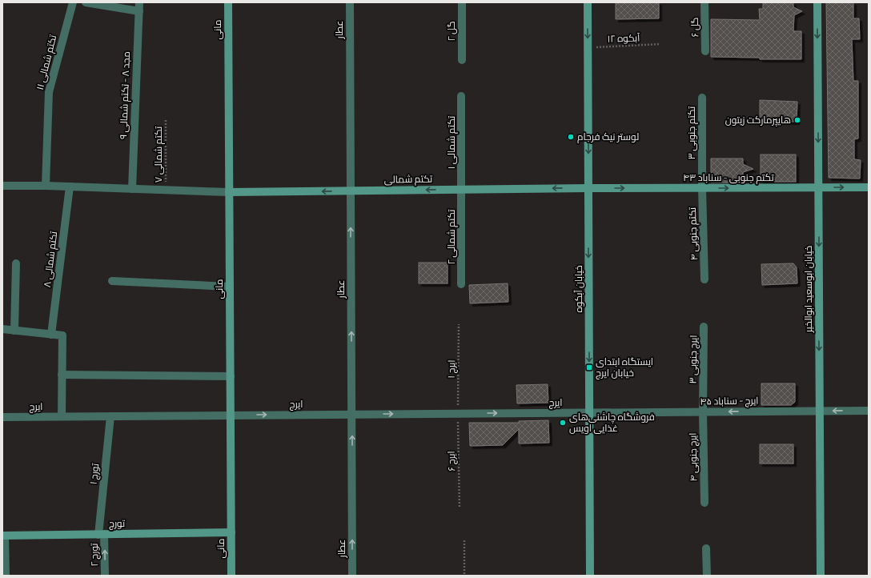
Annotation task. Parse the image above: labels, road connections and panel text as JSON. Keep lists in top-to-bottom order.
{
  "streets": {
    "street": [
      "گل ۶",
      "مانی",
      "عطار",
      "گل ۲",
      "تکتم شمالی ۱۱",
      "مجد ۸ - تکتم شمالی ۹",
      "تکتم جنوبی ۳",
      "تکتم شمالی ۱",
      "تکتم جنوبی - سناباد ۴۳",
      "تکتم شمالی",
      "تکتم جنوبی ۴",
      "تکتم شمالی ۲",
      "تکتم شمالی ۸",
      "خیابان آبکوه",
      "خیابان ابوسعید ابوالخیر",
      "ایرج جنوبی ۳",
      "ایرج - سناباد ۴۵",
      "ایرج",
      "ایرج جنوبی ۴",
      "تورج ۱",
      "تورج",
      "تورج ۲"
    ],
    "path": [
      "آبکوه ۱۲",
      "تکتم شمالی ۷",
      "ایرج ۱",
      "ایرج ۶"
    ]
  },
  "crossings": [
    ["مانی", "تکتم شمالی"],
    ["مانی", "ایرج"],
    ["مانی", "تورج"],
    ["عطار", "تکتم شمالی"],
    ["عطار", "ایرج"],
    ["آبکوه ۱۲", "خیابان آبکوه"],
    ["تکتم جنوبی ۳", "تکتم جنوبی - سناباد ۴۳"],
    ["تکتم جنوبی ۳", "تکتم جنوبی ۴"],
    ["تکتم شمالی ۱", "تکتم شمالی"],
    ["تکتم شمالی ۱", "تکتم شمالی ۲"],
    ["تکتم جنوبی - سناباد ۴۳", "تکتم شمالی"],
    ["تکتم جنوبی - سناباد ۴۳", "تکتم جنوبی ۴"],
    ["تکتم جنوبی - سناباد ۴۳", "خیابان آبکوه"],
    ["تکتم جنوبی - سناباد ۴۳", "خیابان ابوسعید ابوالخیر"],
    ["تکتم شمالی", "تکتم شمالی ۲"],
    ["تکتم شمالی", "خیابان آبکوه"],
    ["خیابان آبکوه", "ایرج - سناباد ۴۵"],
    ["خیابان آبکوه", "ایرج"],
    ["خیابان ابوسعید ابوالخیر", "ایرج - سناباد ۴۵"],
    ["ایرج جنوبی ۳", "ایرج - سناباد ۴۵"],
    ["ایرج جنوبی ۳", "ایرج جنوبی ۴"],
    ["ایرج ۱", "ایرج"],
    ["ایرج ۱", "ایرج ۶"],
    ["ایرج - سناباد ۴۵", "ایرج"],
    ["ایرج - سناباد ۴۵", "ایرج جنوبی ۴"],
    ["ایرج", "ایرج ۶"],
    ["ایرج", "تورج ۱"],
    ["تورج ۱", "تورج"],
    ["تورج ۱", "تورج ۲"],
    ["تورج", "تورج ۲"]
  ],
  "one_way": [
    "عطار",
    "تکتم جنوبی - سناباد ۴۳",
    "تکتم شمالی",
    "خیابان آبکوه",
    "خیابان ابوسعید ابوالخیر",
    "ایرج - سناباد ۴۵",
    "ایرج",
    "تورج ۲"
  ],
  "places": {
    "other": ["هایپرمارکت زیتون", "لوستر نیک فرجام", "فروشگاه چاشنی‌های غذایی اویس"],
    "transit": ["ایستگاه ابتدای خیابان ایرج"]
  }
}
